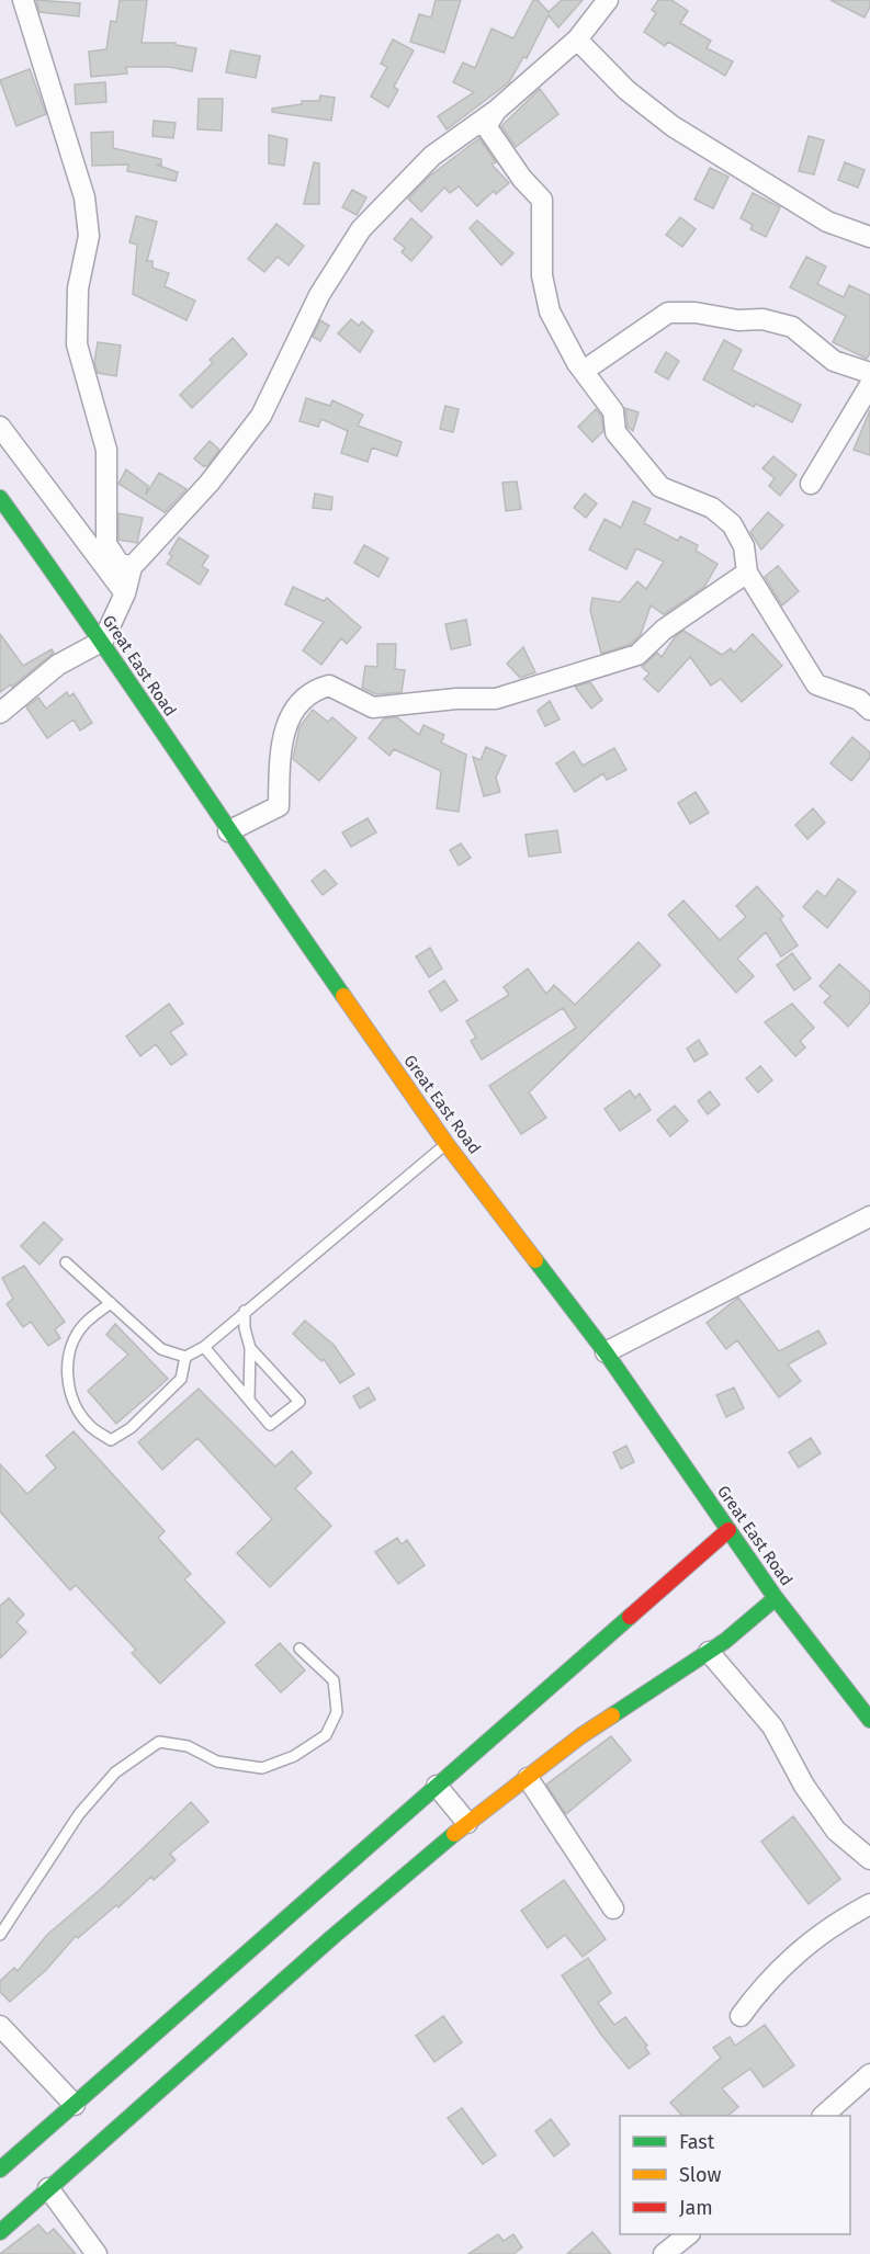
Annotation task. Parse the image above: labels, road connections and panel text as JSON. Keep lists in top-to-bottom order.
{
  "streets": {
    "main road": ["Great East Road"]
  },
  "legend": ["Fast", "Slow", "Jam"]
}
